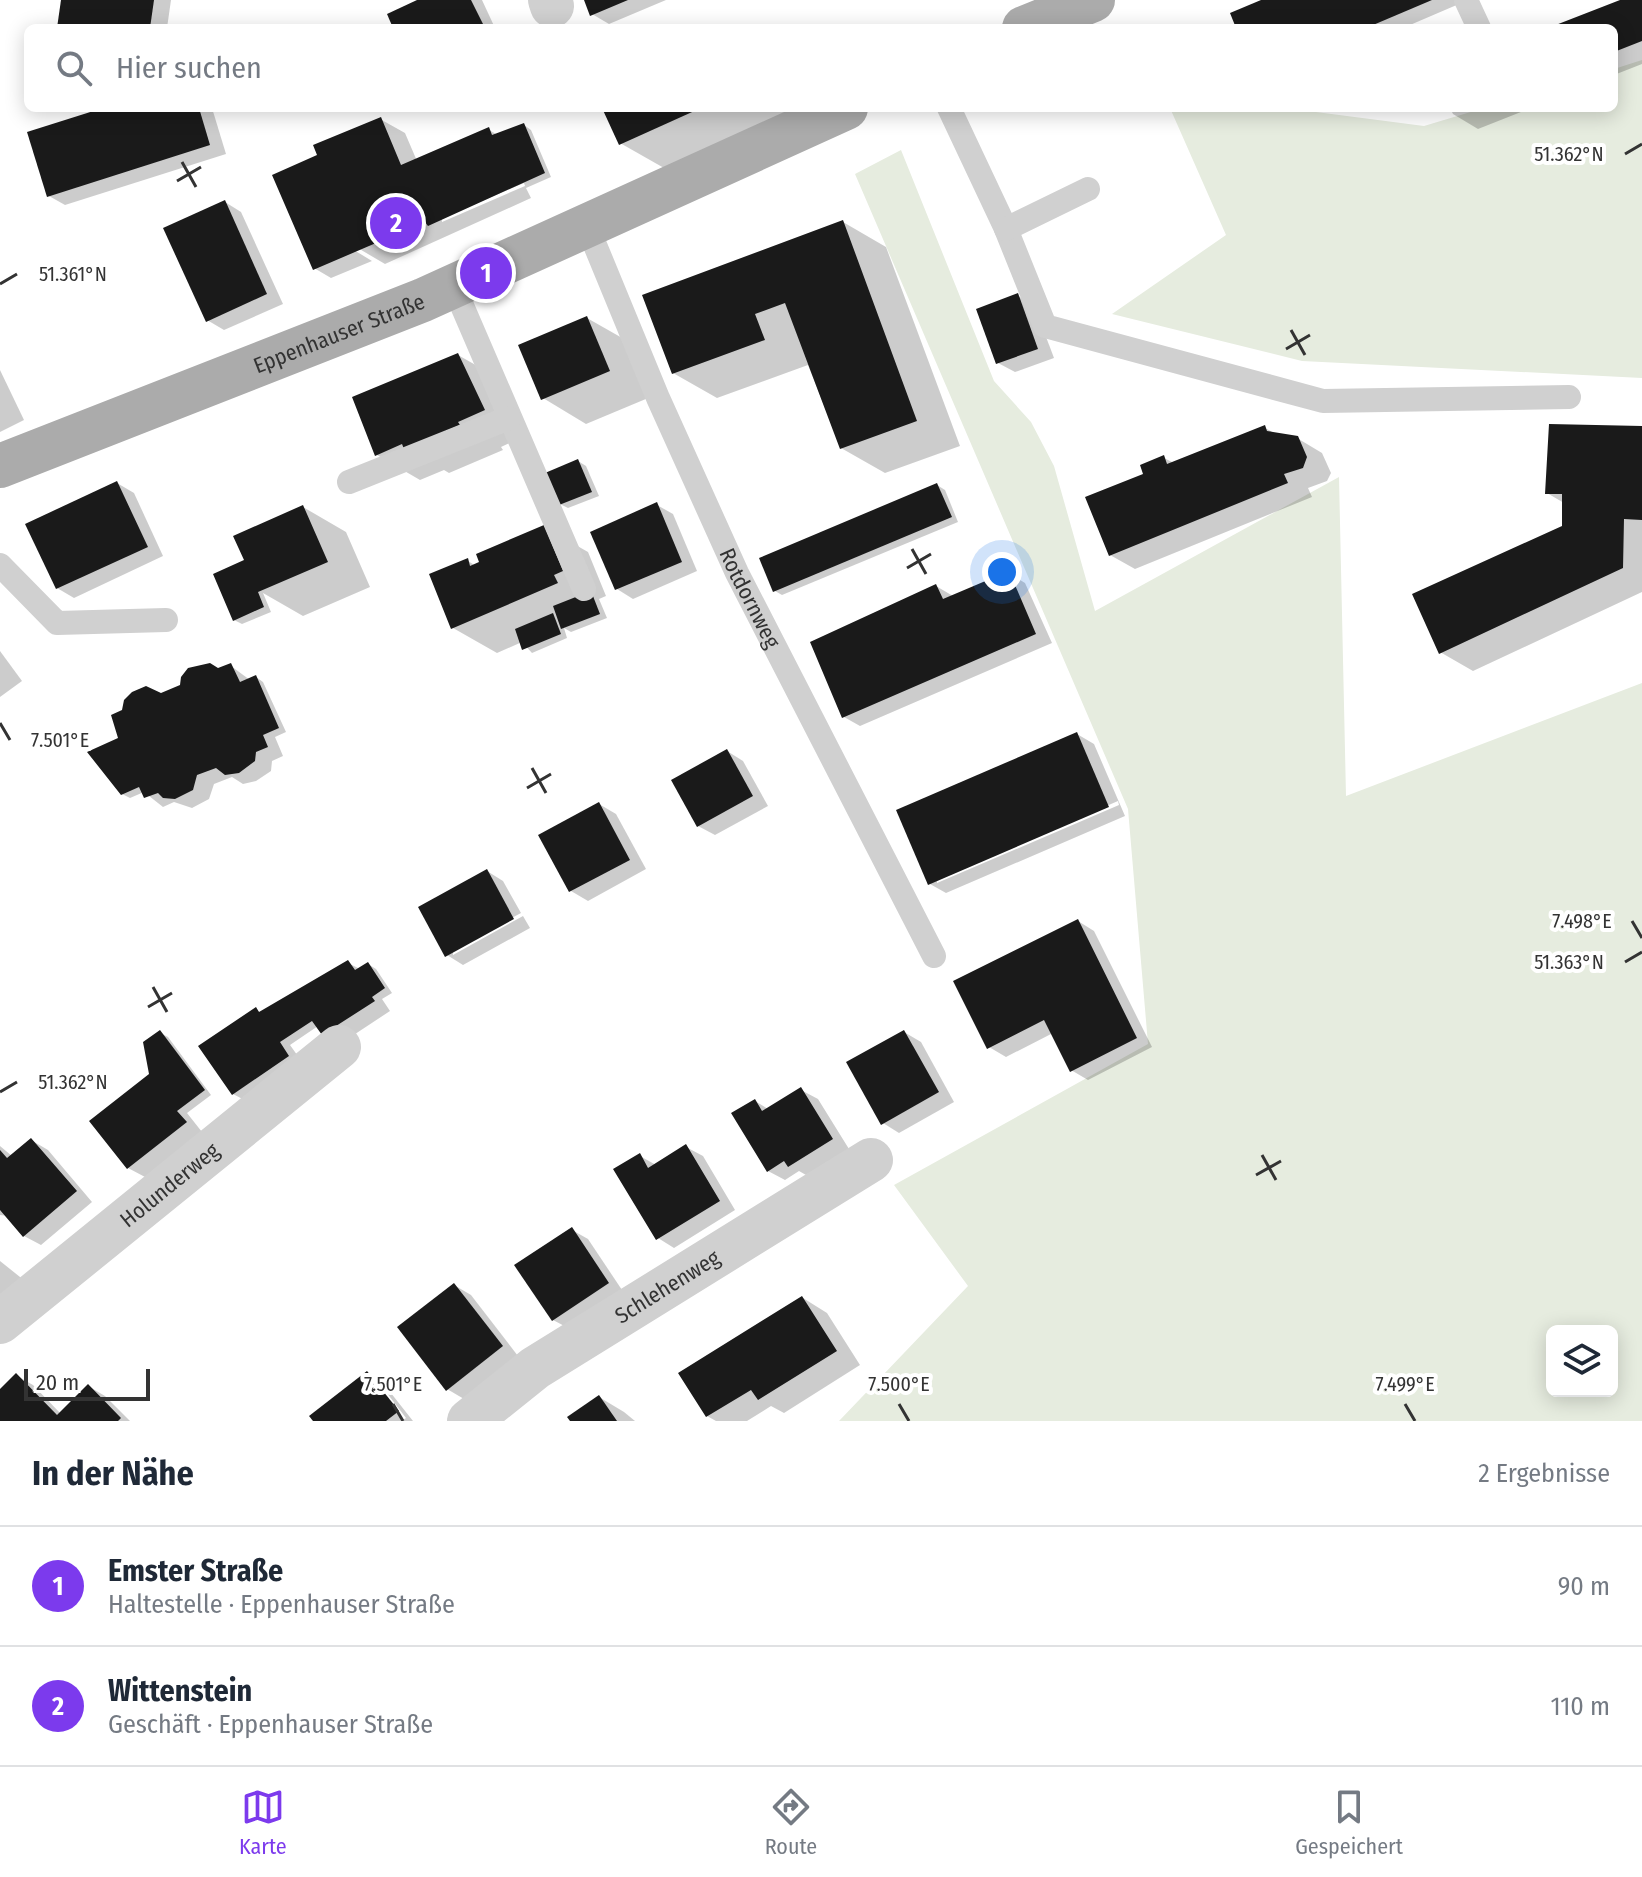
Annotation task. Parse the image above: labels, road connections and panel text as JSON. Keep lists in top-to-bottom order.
{
  "streets": {
    "main road": ["Eppenhauser Straße"],
    "street": ["Holunderweg", "Schlehenweg"],
    "lane": ["Rotdornweg"]
  },
  "crossings": [
    ["Eppenhauser Straße", "Rotdornweg"]
  ],
  "scale_bar": "20 m",
  "page": {
    "search": "Hier suchen",
    "pins": ["2", "1"],
    "scale": "20 m",
    "heading": ["In der Nähe", "2 Ergebnisse"],
    "list": [
      {
        "mark": "1",
        "name": "Emster Straße",
        "note": "Haltestelle · Eppenhauser Straße",
        "value": "90 m"
      },
      {
        "mark": "2",
        "name": "Wittenstein",
        "note": "Geschäft · Eppenhauser Straße",
        "value": "110 m"
      }
    ],
    "nav": ["Karte", "Route", "Gespeichert"]
  },
  "coordinates": [
    "51.362°N",
    "51.361°N",
    "7.501°E",
    "7.498°E",
    "51.363°N",
    "7.500°E",
    "7.499°E"
  ]
}
